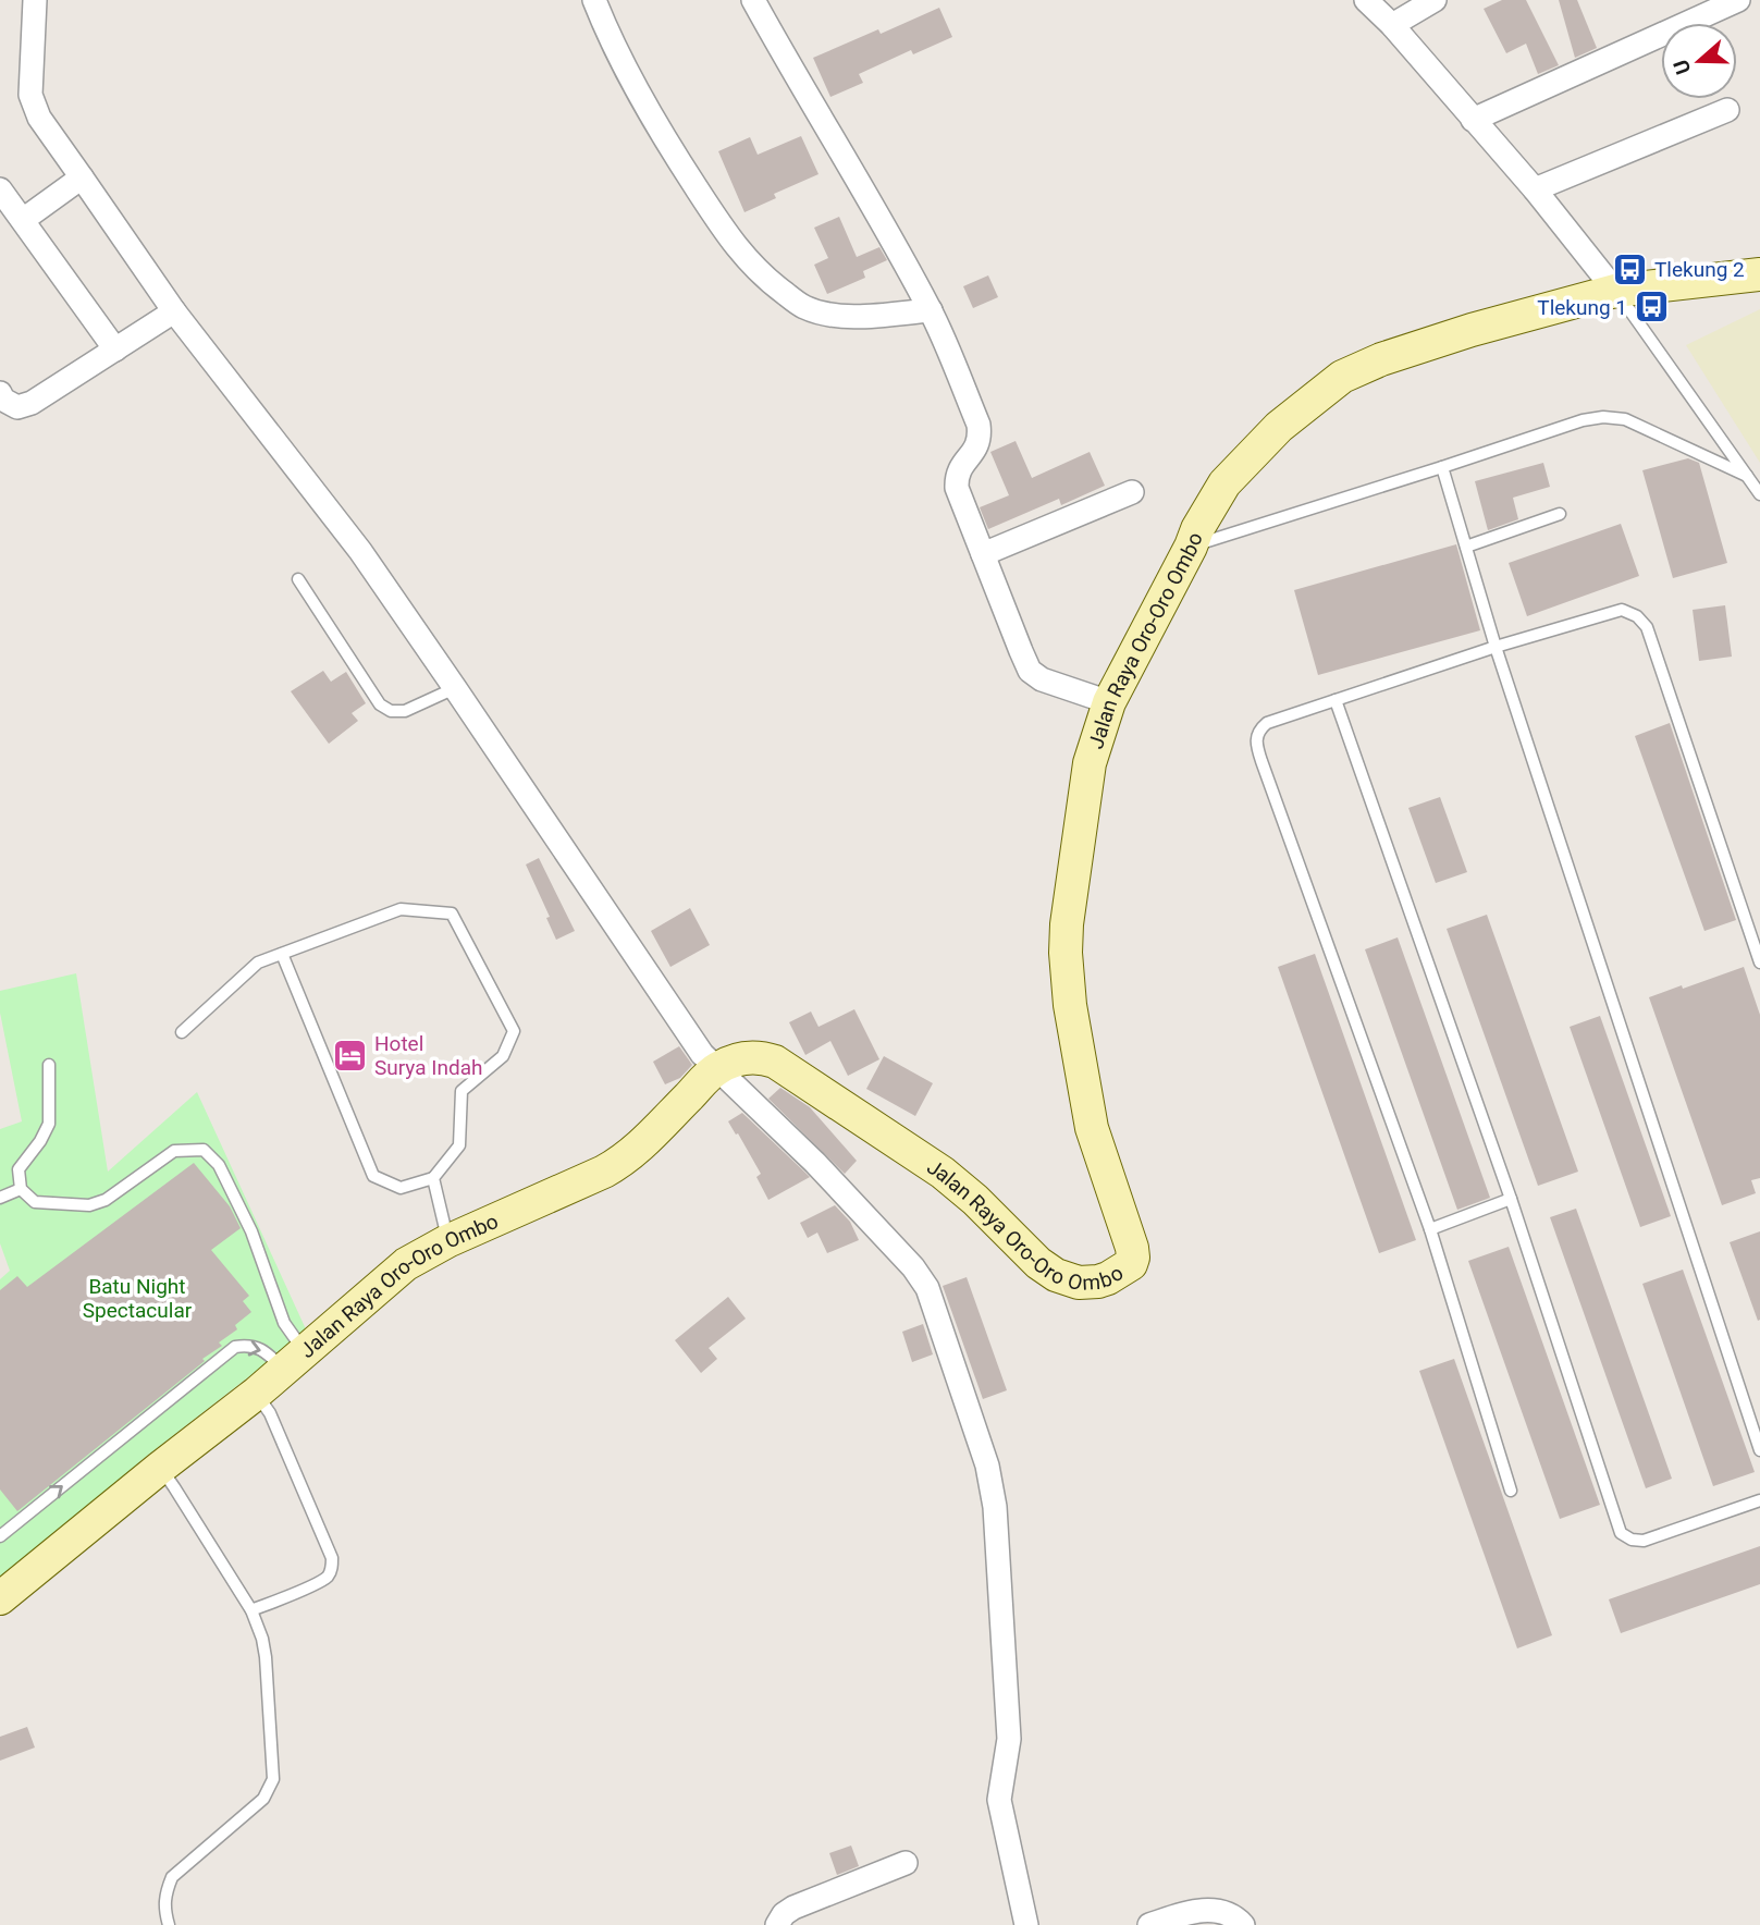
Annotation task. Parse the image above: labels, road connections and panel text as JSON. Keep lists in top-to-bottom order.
{
  "streets": {
    "main road": ["Jalan Raya Oro-Oro Ombo"]
  },
  "parks": ["Batu Night Spectacular"],
  "places": {
    "bus stop": ["Tlekung 2", "Tlekung 1"],
    "hotel": ["Hotel Surya Indah"]
  },
  "north": "left"
}
